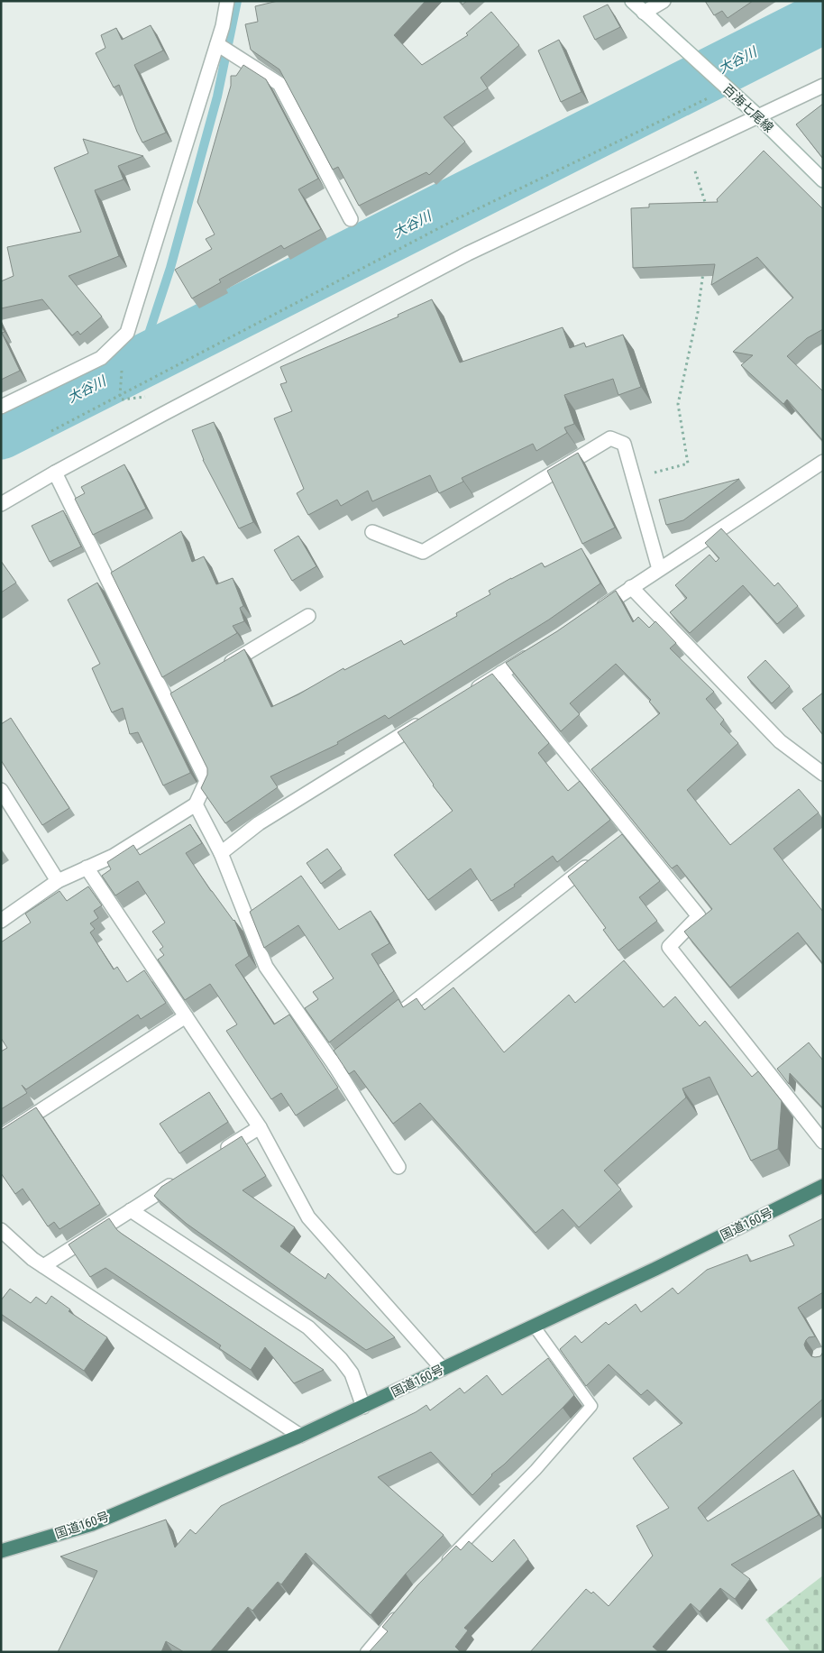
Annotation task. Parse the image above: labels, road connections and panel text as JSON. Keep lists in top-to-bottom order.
{
  "streets": {
    "highway": ["国道160号"],
    "street": ["百海七尾線"]
  },
  "water": ["大谷川"]
}
